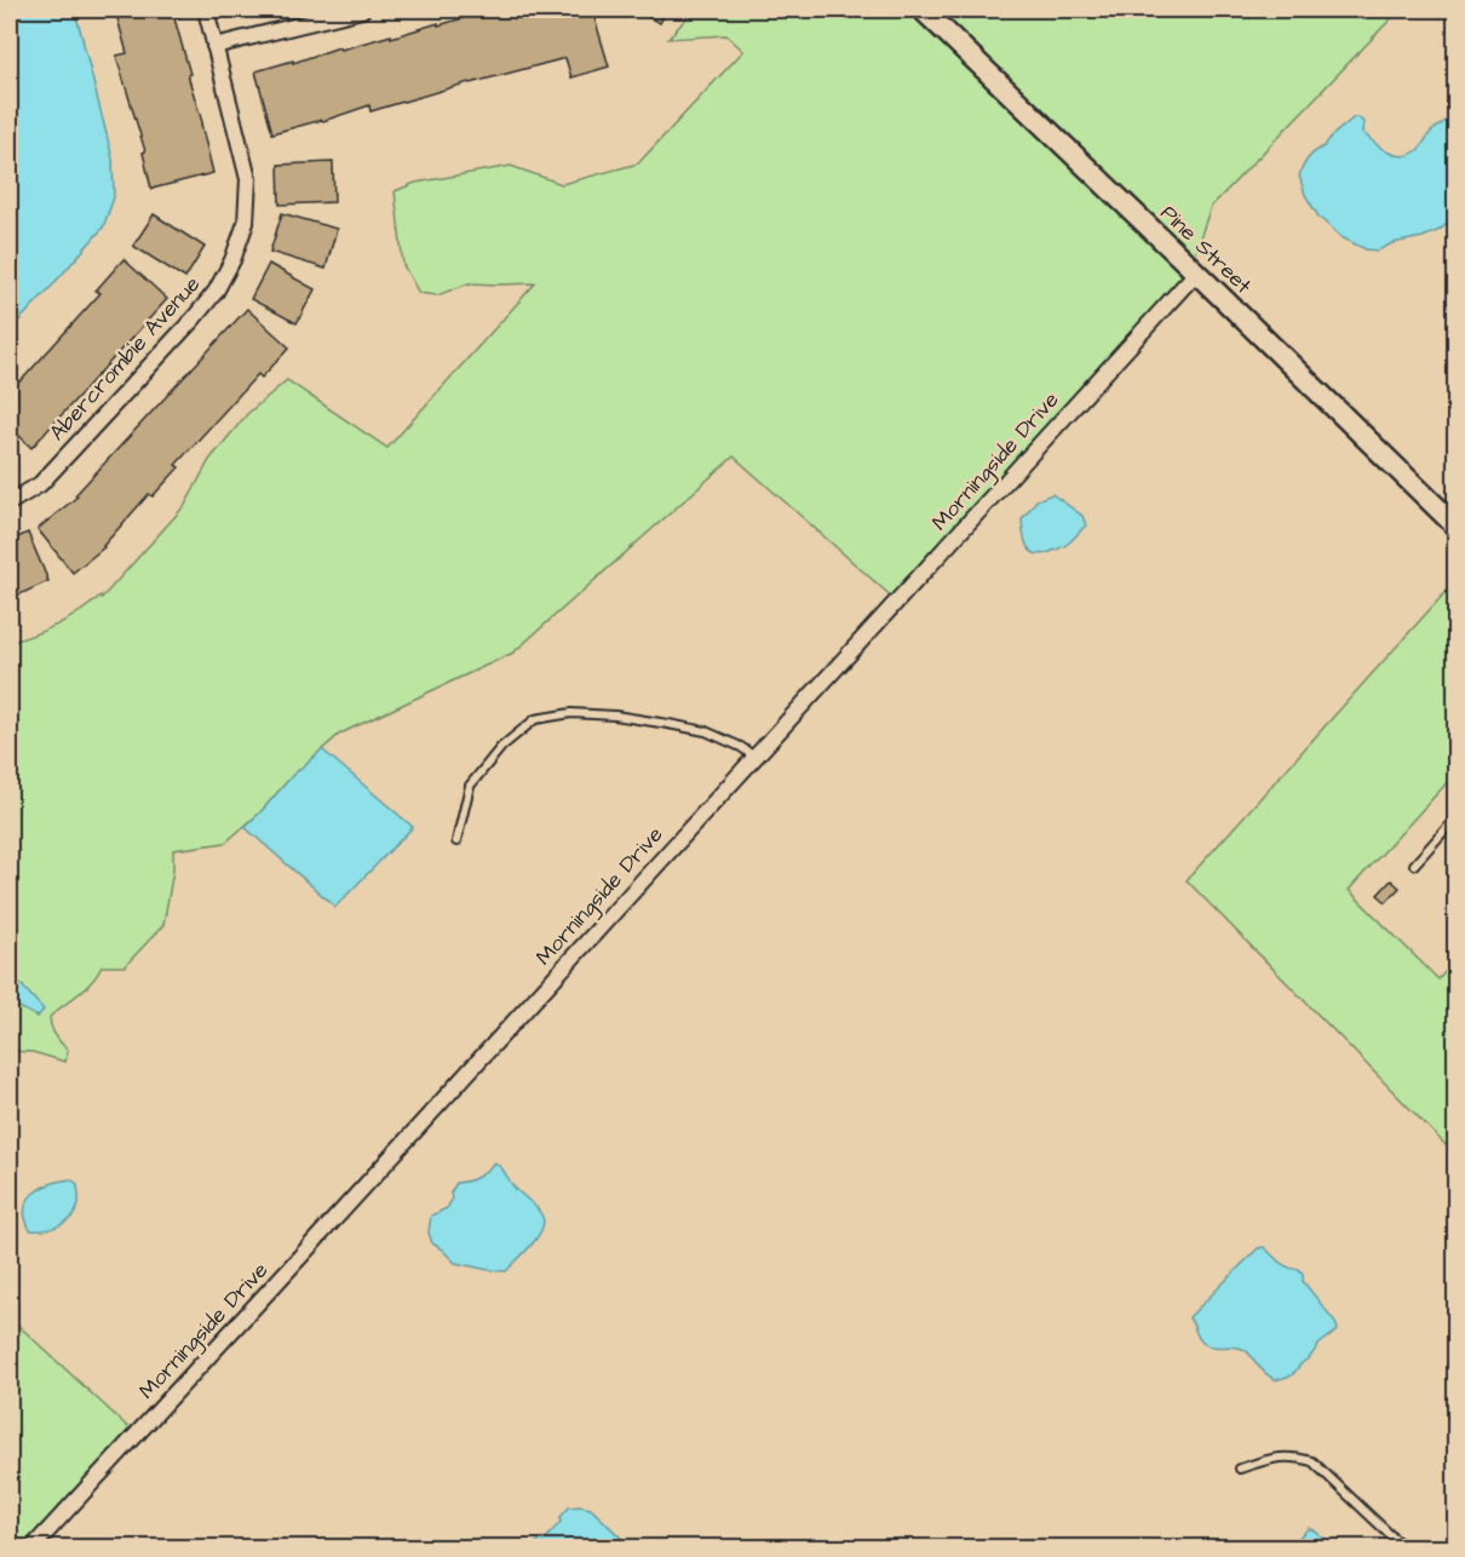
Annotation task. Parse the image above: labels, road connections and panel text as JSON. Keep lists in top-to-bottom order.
{
  "streets": {
    "main road": ["Pine Street"],
    "street": ["Abercrombie Avenue", "Morningside Drive"]
  },
  "crossings": [
    ["Pine Street", "Morningside Drive"]
  ]
}
